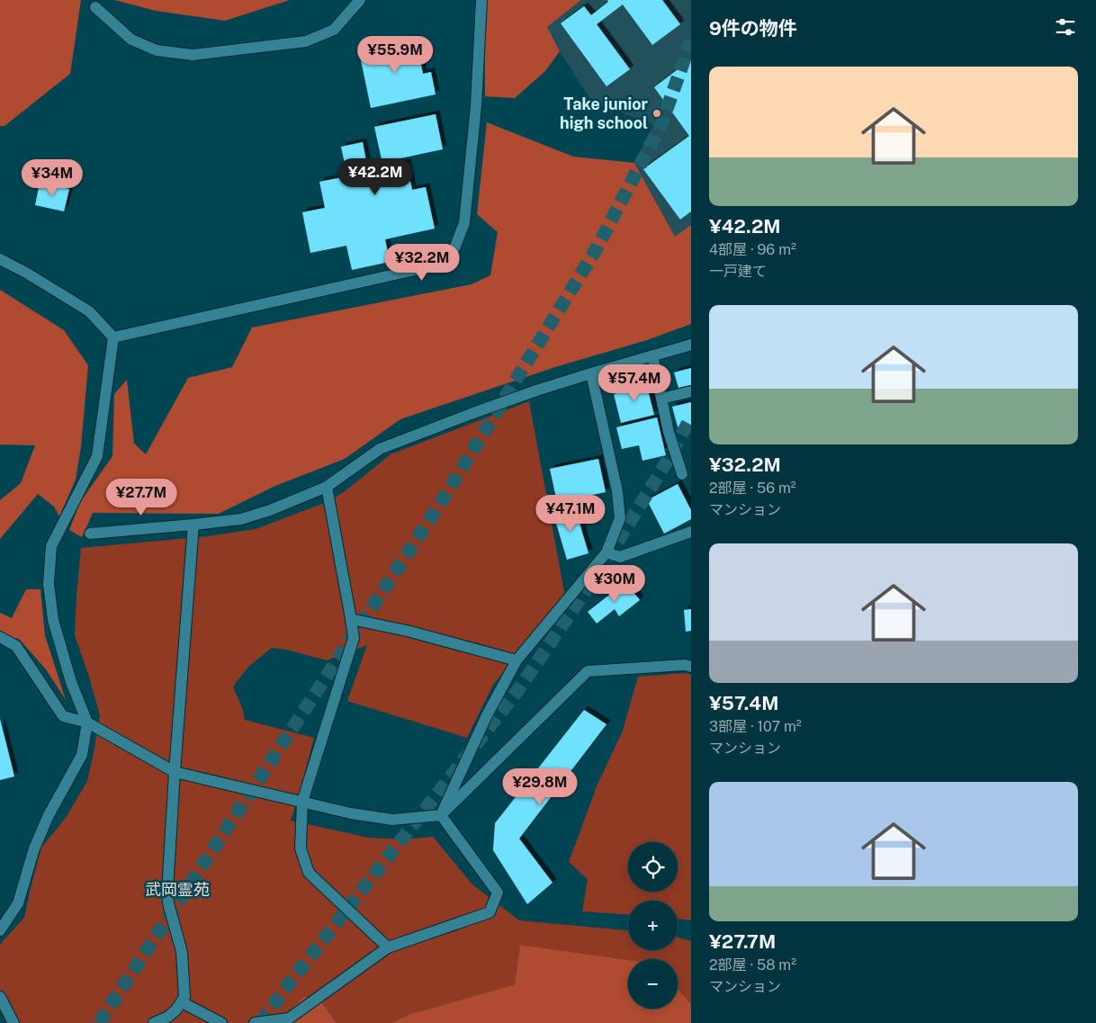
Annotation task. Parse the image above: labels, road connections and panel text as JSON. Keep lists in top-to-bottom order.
{
  "parks": ["武岡霊苑"],
  "places": ["Take junior high school"],
  "page": {
    "heading": "9件の物件",
    "price": [
      "¥55.9M",
      "¥42.2M",
      "¥34M",
      "¥32.2M",
      "¥57.4M",
      "¥27.7M",
      "¥47.1M",
      "¥30M",
      "¥29.8M"
    ],
    "list": [
      {
        "name": "¥42.2M",
        "note": "4部屋 · 96 m² · 一戸建て"
      },
      {
        "name": "¥32.2M",
        "note": "2部屋 · 56 m² · マンション"
      },
      {
        "name": "¥57.4M",
        "note": "3部屋 · 107 m² · マンション"
      },
      {
        "name": "¥27.7M",
        "note": "2部屋 · 58 m² · マンション"
      }
    ],
    "map_buttons": ["+", "−"]
  }
}
